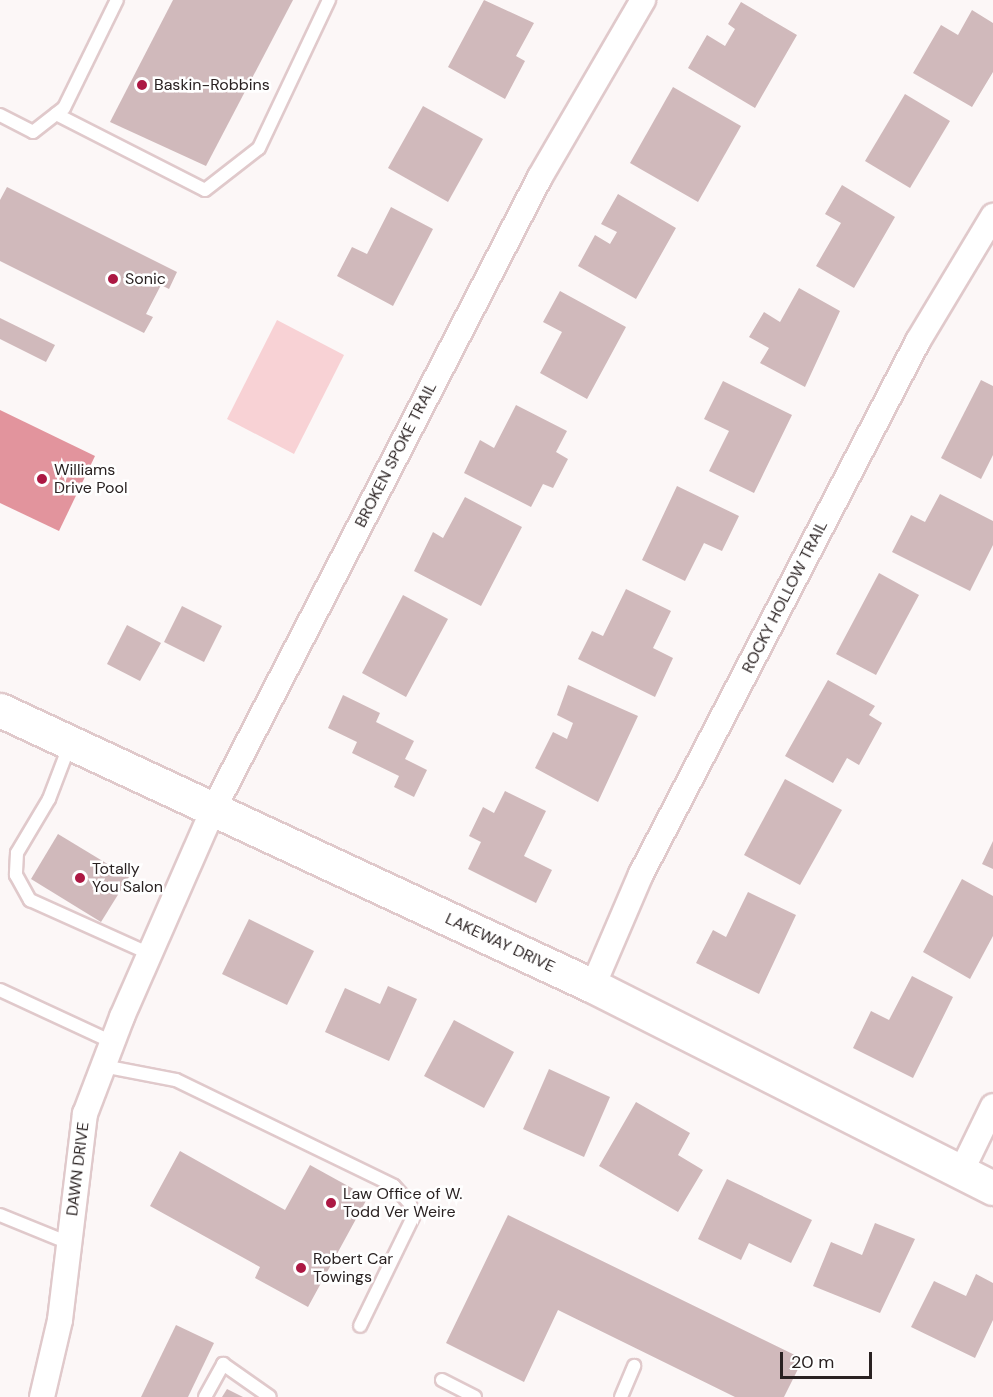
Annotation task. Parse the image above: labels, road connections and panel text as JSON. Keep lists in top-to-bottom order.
{
  "streets": {
    "main road": ["LAKEWAY DRIVE"],
    "street": ["BROKEN SPOKE TRAIL", "ROCKY HOLLOW TRAIL", "DAWN DRIVE"]
  },
  "crossings": [
    ["BROKEN SPOKE TRAIL", "LAKEWAY DRIVE"],
    ["BROKEN SPOKE TRAIL", "DAWN DRIVE"],
    ["ROCKY HOLLOW TRAIL", "LAKEWAY DRIVE"]
  ],
  "places": [
    "Baskin-Robbins",
    "Sonic",
    "Williams Drive Pool",
    "Totally You Salon",
    "Law Office of W. Todd Ver Weire",
    "Robert Car Towings"
  ],
  "scale_bar": "20 m"
}
